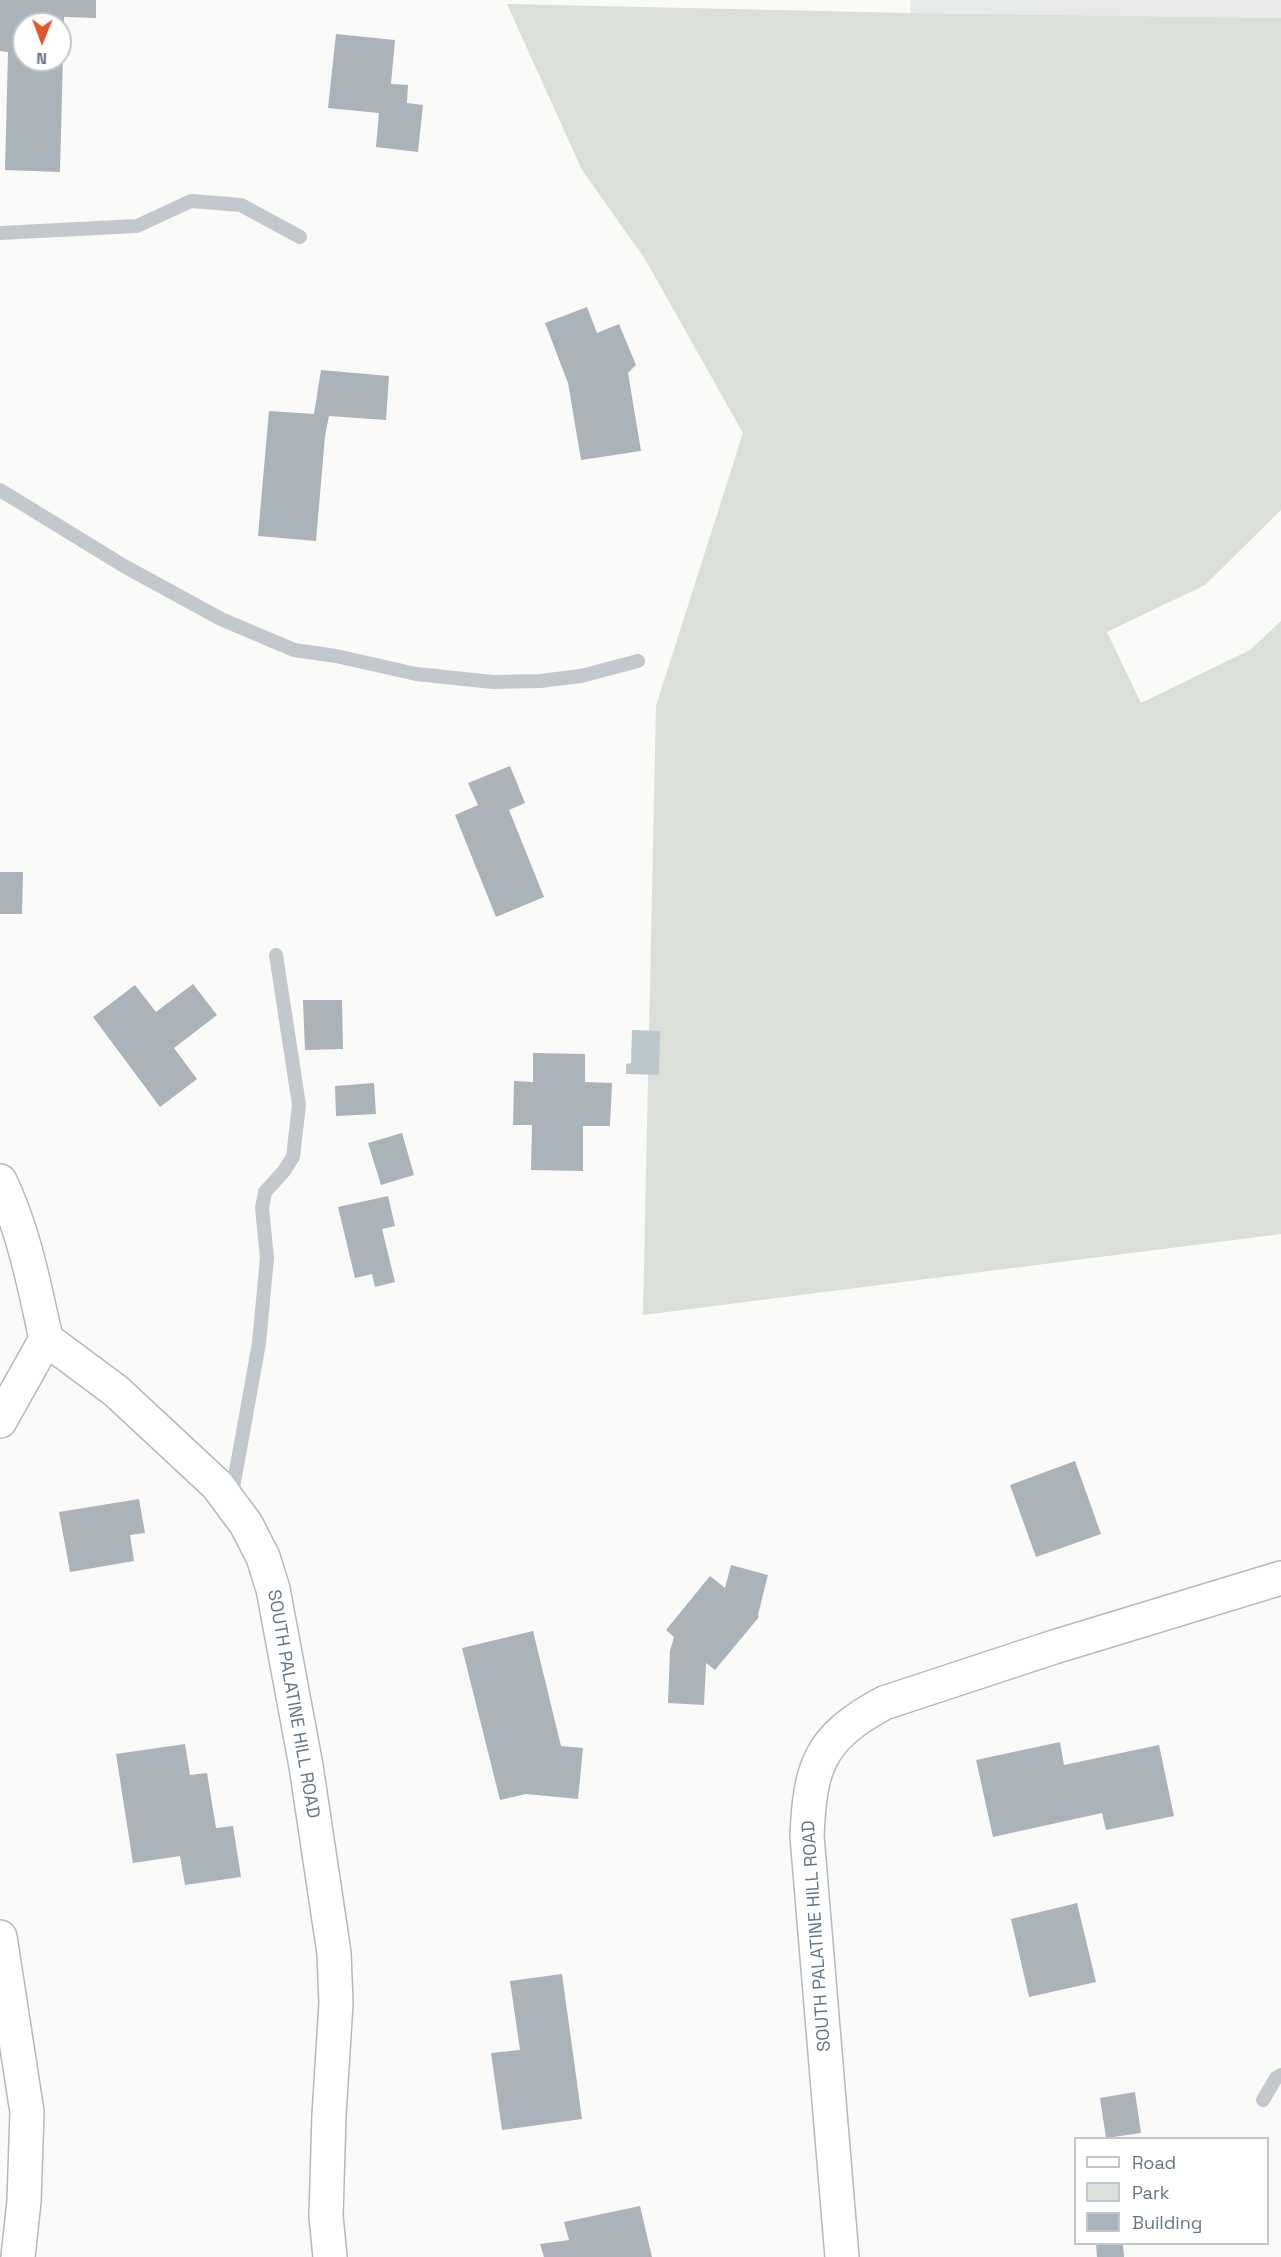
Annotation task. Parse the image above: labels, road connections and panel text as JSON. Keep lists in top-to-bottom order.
{
  "streets": {
    "street": ["SOUTH PALATINE HILL ROAD"]
  },
  "legend": ["Road", "Park", "Building"],
  "north": "bottom"
}
